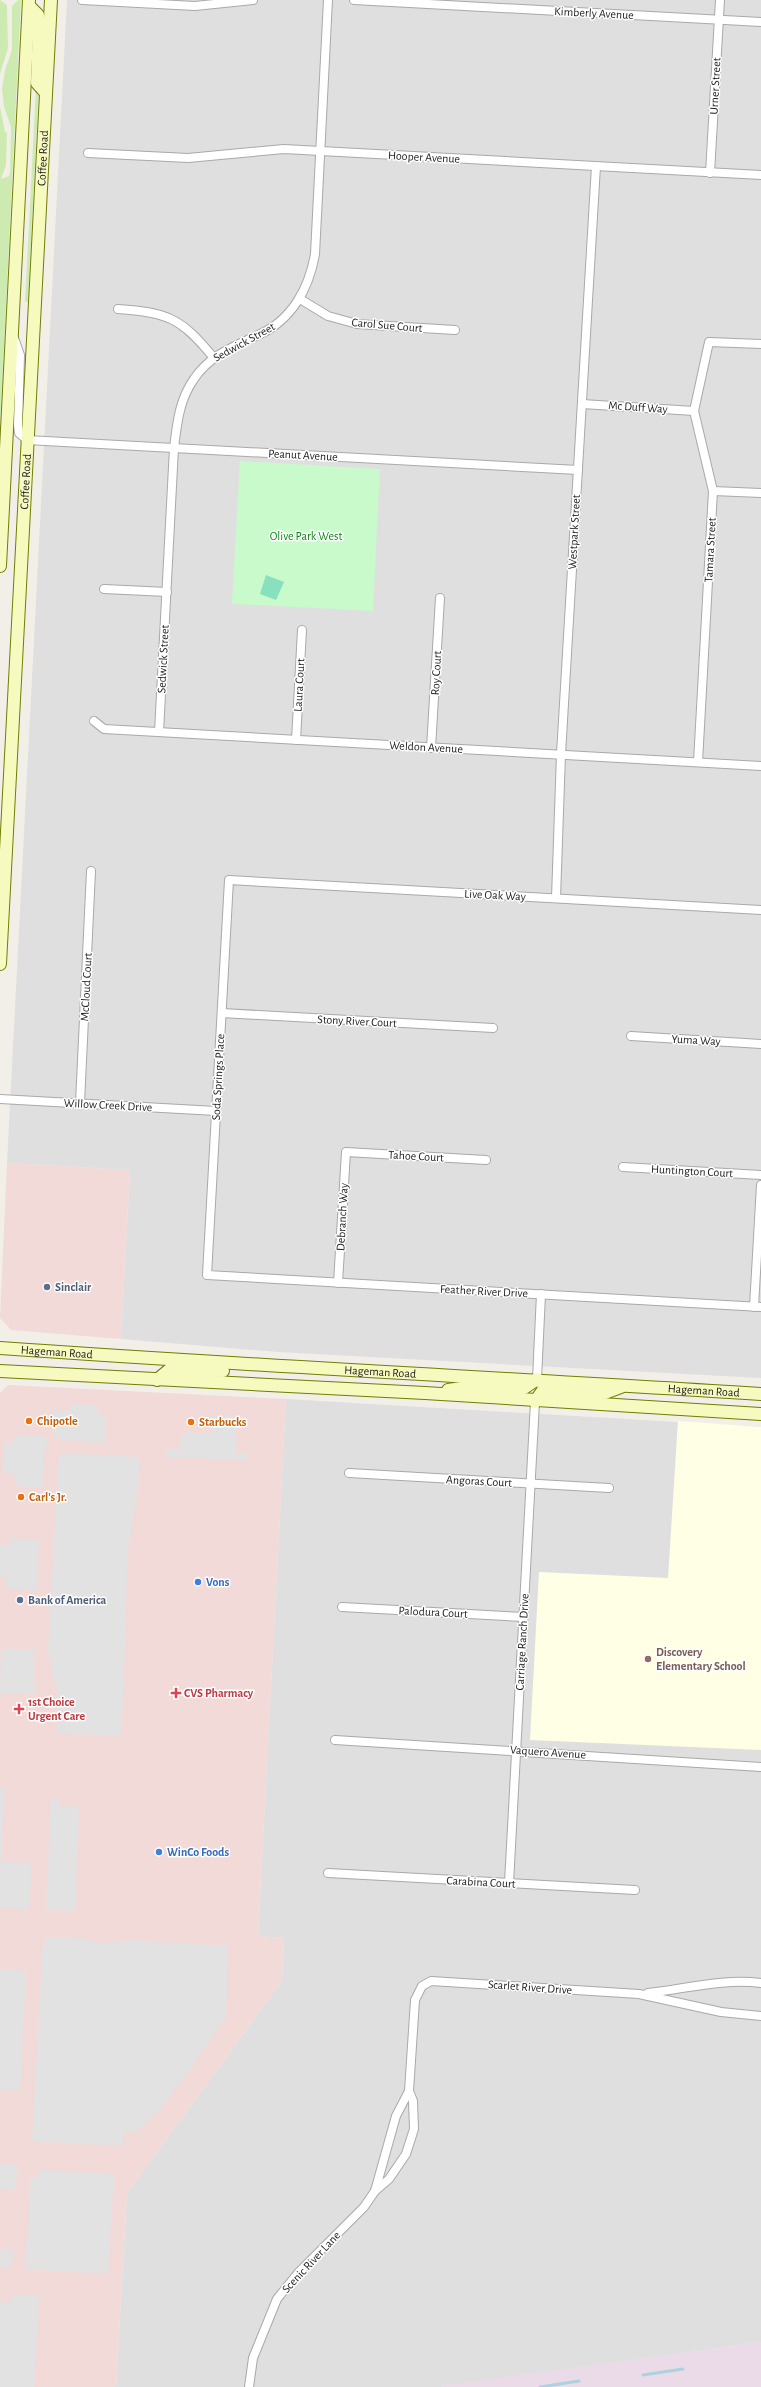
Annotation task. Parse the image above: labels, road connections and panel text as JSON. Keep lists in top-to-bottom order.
{
  "streets": {
    "main road": ["Coffee Road", "Hageman Road"],
    "street": [
      "Kimberly Avenue",
      "Urner Street",
      "Hooper Avenue",
      "Carol Sue Court",
      "Sedwick Street",
      "Mc Duff Way",
      "Peanut Avenue",
      "Westpark Street",
      "Tamara Street",
      "Roy Court",
      "Laura Court",
      "Weldon Avenue",
      "Live Oak Way",
      "McCloud Court",
      "Stony River Court",
      "Yuma Way",
      "Soda Springs Place",
      "Willow Creek Drive",
      "Tahoe Court",
      "Huntington Court",
      "Debranch Way",
      "Feather River Drive",
      "Angoras Court",
      "Palodura Court",
      "Carriage Ranch Drive",
      "Vaquero Avenue",
      "Carabina Court",
      "Scarlet River Drive",
      "Scenic River Lane"
    ]
  },
  "crossings": [
    ["Kimberly Avenue", "Urner Street"],
    ["Urner Street", "Hooper Avenue"],
    ["Hooper Avenue", "Sedwick Street"],
    ["Hooper Avenue", "Westpark Street"],
    ["Coffee Road", "Peanut Avenue"],
    ["Carol Sue Court", "Sedwick Street"],
    ["Sedwick Street", "Peanut Avenue"],
    ["Sedwick Street", "Weldon Avenue"],
    ["Mc Duff Way", "Westpark Street"],
    ["Mc Duff Way", "Tamara Street"],
    ["Peanut Avenue", "Westpark Street"],
    ["Westpark Street", "Weldon Avenue"],
    ["Westpark Street", "Live Oak Way"],
    ["Tamara Street", "Weldon Avenue"],
    ["Roy Court", "Weldon Avenue"],
    ["Laura Court", "Weldon Avenue"],
    ["Live Oak Way", "Soda Springs Place"],
    ["McCloud Court", "Willow Creek Drive"],
    ["Stony River Court", "Soda Springs Place"],
    ["Soda Springs Place", "Willow Creek Drive"],
    ["Soda Springs Place", "Feather River Drive"],
    ["Tahoe Court", "Debranch Way"],
    ["Debranch Way", "Feather River Drive"],
    ["Hageman Road", "Carriage Ranch Drive"],
    ["Angoras Court", "Carriage Ranch Drive"],
    ["Palodura Court", "Carriage Ranch Drive"],
    ["Carriage Ranch Drive", "Vaquero Avenue"],
    ["Carriage Ranch Drive", "Carabina Court"],
    ["Scarlet River Drive", "Scenic River Lane"]
  ],
  "parks": ["Olive Park West"],
  "places": {
    "other": [
      "Sinclair",
      "Chipotle",
      "Starbucks",
      "Carl's Jr.",
      "Vons",
      "Bank of America",
      "Discovery Elementary School",
      "WinCo Foods"
    ],
    "health": ["CVS Pharmacy", "1st Choice Urgent Care"]
  }
}
